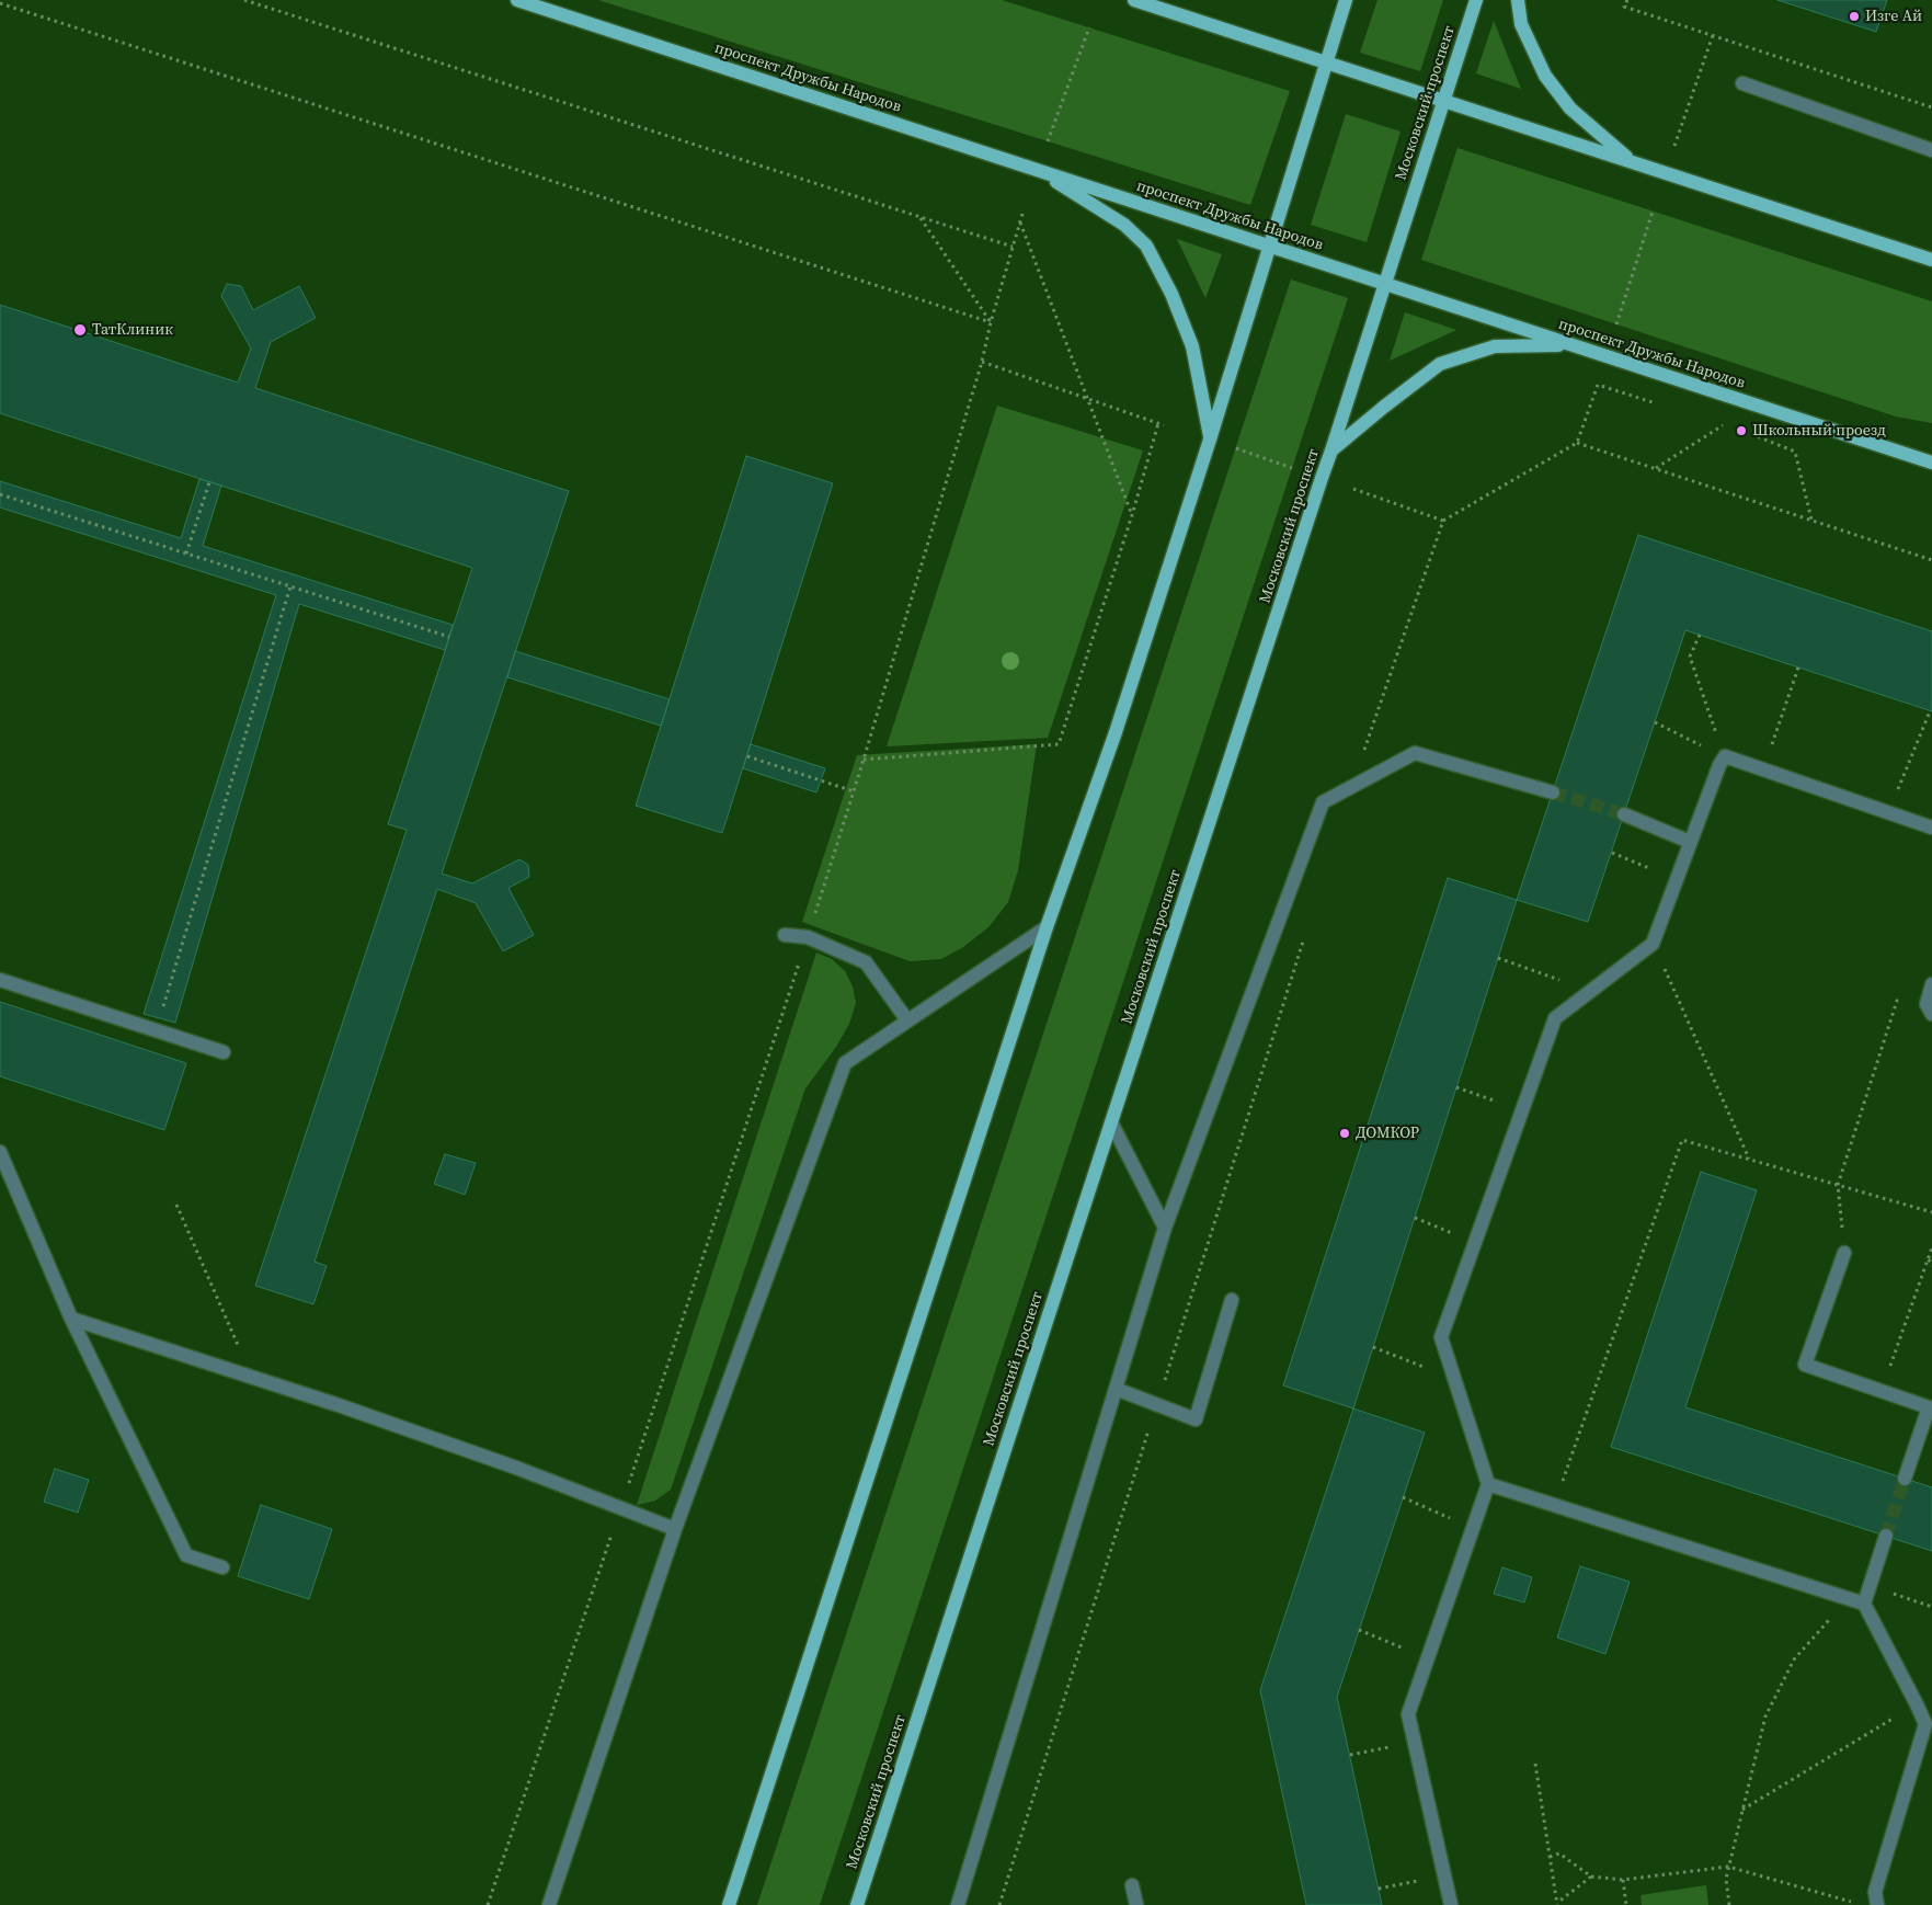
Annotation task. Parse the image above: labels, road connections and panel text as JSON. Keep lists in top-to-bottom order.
{
  "streets": {
    "main road": ["проспект Дружбы Народов", "Московский проспект"]
  },
  "crossings": [
    ["проспект Дружбы Народов", "Московский проспект"]
  ],
  "places": [
    "Изге Ай",
    "ТатКлиник",
    "Школьный проезд",
    "ДОМКОР"
  ]
}
